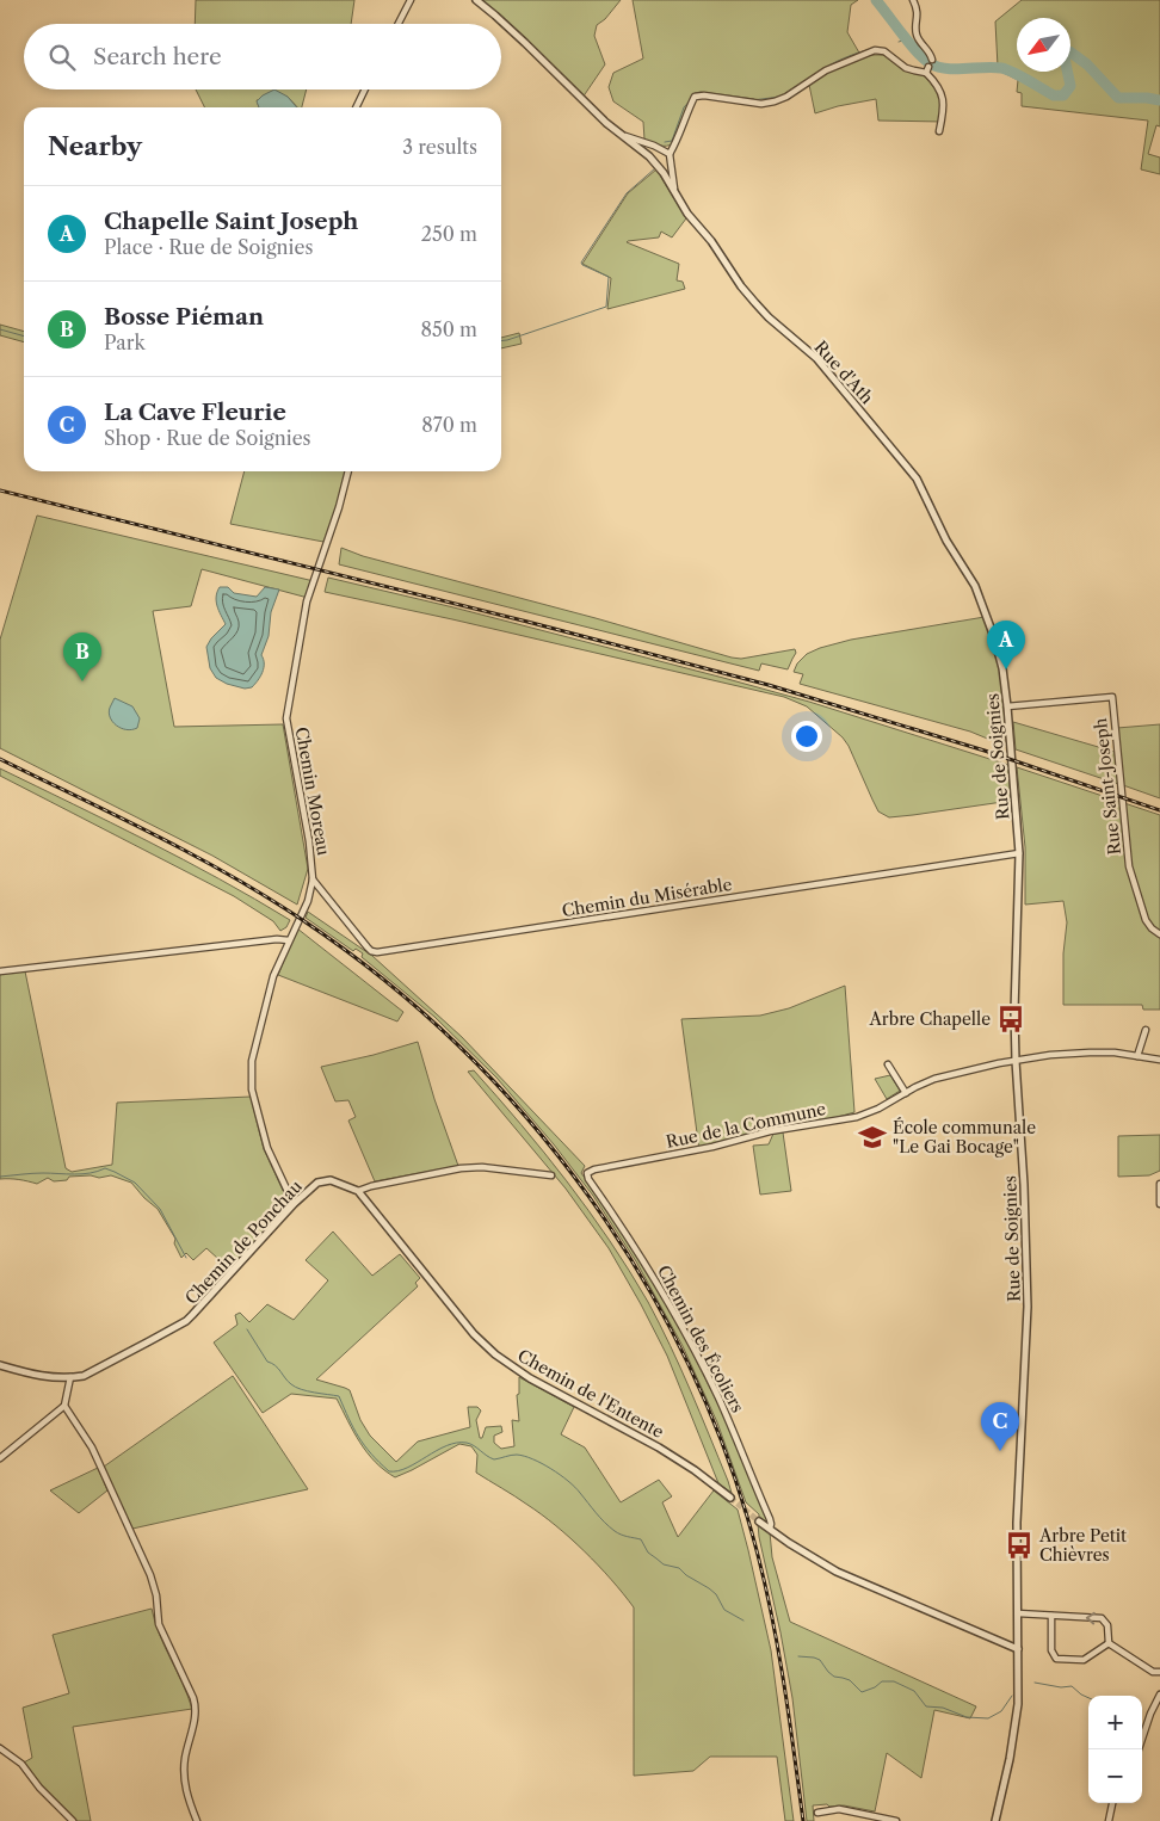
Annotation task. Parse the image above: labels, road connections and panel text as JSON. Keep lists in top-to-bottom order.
{
  "streets": {
    "street": [
      "Rue d'Ath",
      "Rue de Soignies",
      "Rue Saint-Joseph",
      "Chemin Moreau",
      "Chemin du Misérable",
      "Rue de la Commune",
      "Chemin de Ponchau",
      "Chemin des Écoliers",
      "Chemin de l'Entente"
    ]
  },
  "crossings": [
    ["Rue d'Ath", "Rue de Soignies"],
    ["Rue de Soignies", "Rue Saint-Joseph"],
    ["Rue de Soignies", "Chemin du Misérable"],
    ["Rue de Soignies", "Rue de la Commune"],
    ["Chemin Moreau", "Chemin du Misérable"],
    ["Rue de la Commune", "Chemin des Écoliers"],
    ["Chemin de Ponchau", "Chemin de l'Entente"]
  ],
  "places": {
    "bus stop": ["Arbre Chapelle", "Arbre Petit Chièvres"],
    "school or university": ["École communale \"Le Gai Bocage\""]
  },
  "north": "bottom left",
  "page": {
    "search": "Search here",
    "heading": ["Nearby", "3 results"],
    "list": [
      {
        "mark": "A",
        "name": "Chapelle Saint Joseph",
        "note": "Place · Rue de Soignies",
        "value": "250 m"
      },
      {
        "mark": "B",
        "name": "Bosse Piéman",
        "note": "Park",
        "value": "850 m"
      },
      {
        "mark": "C",
        "name": "La Cave Fleurie",
        "note": "Shop · Rue de Soignies",
        "value": "870 m"
      }
    ],
    "pins": ["A", "B", "C"],
    "map_buttons": ["+", "−"]
  }
}
